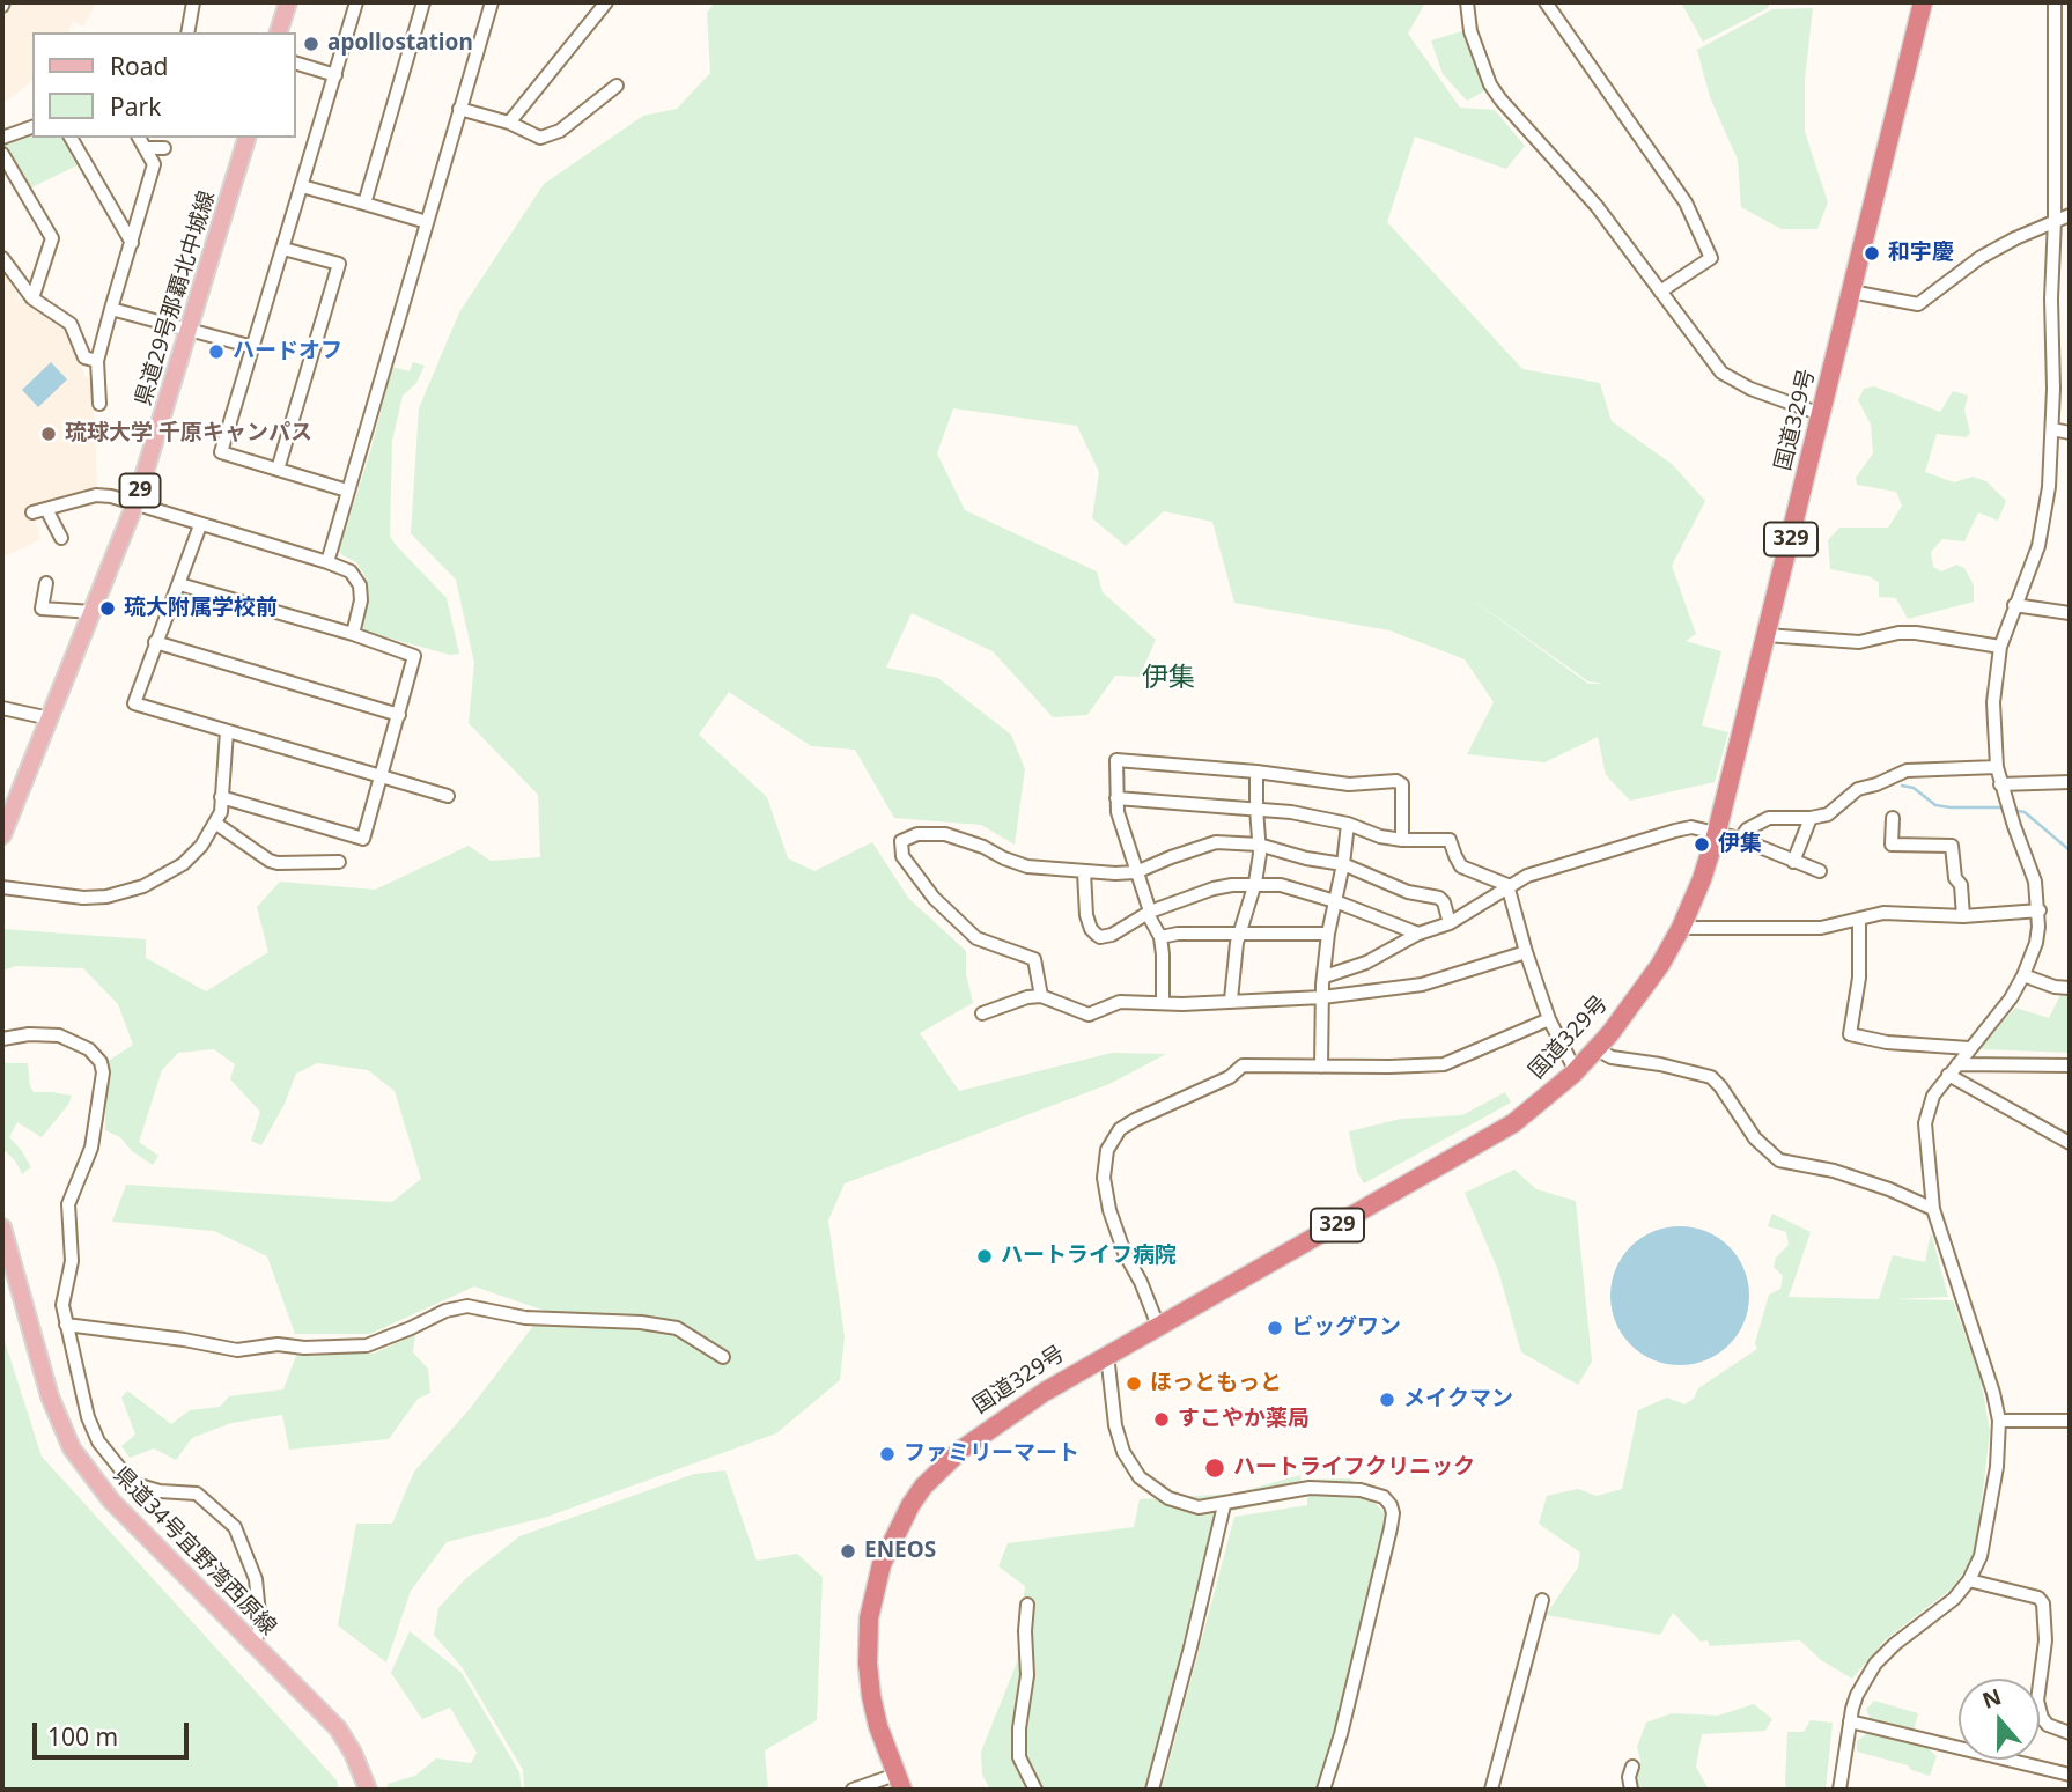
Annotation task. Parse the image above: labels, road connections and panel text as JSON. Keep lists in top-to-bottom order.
{
  "streets": {
    "highway": ["国道329号", "329"],
    "main road": ["県道29号那覇北中城線", "29", "県道34号宜野湾西原線"]
  },
  "districts": ["伊集"],
  "places": [
    "apollostation",
    "和宇慶",
    "ハードオフ",
    "琉球大学 千原キャンパス",
    "琉大附属学校前",
    "伊集",
    "ハートライフ病院",
    "ビッグワン",
    "ほっともっと",
    "メイクマン",
    "すこやか薬局",
    "ファミリーマート",
    "ハートライフクリニック",
    "ENEOS"
  ],
  "legend": ["Road", "Park"],
  "scale_bar": "100 m",
  "north": "top"
}
